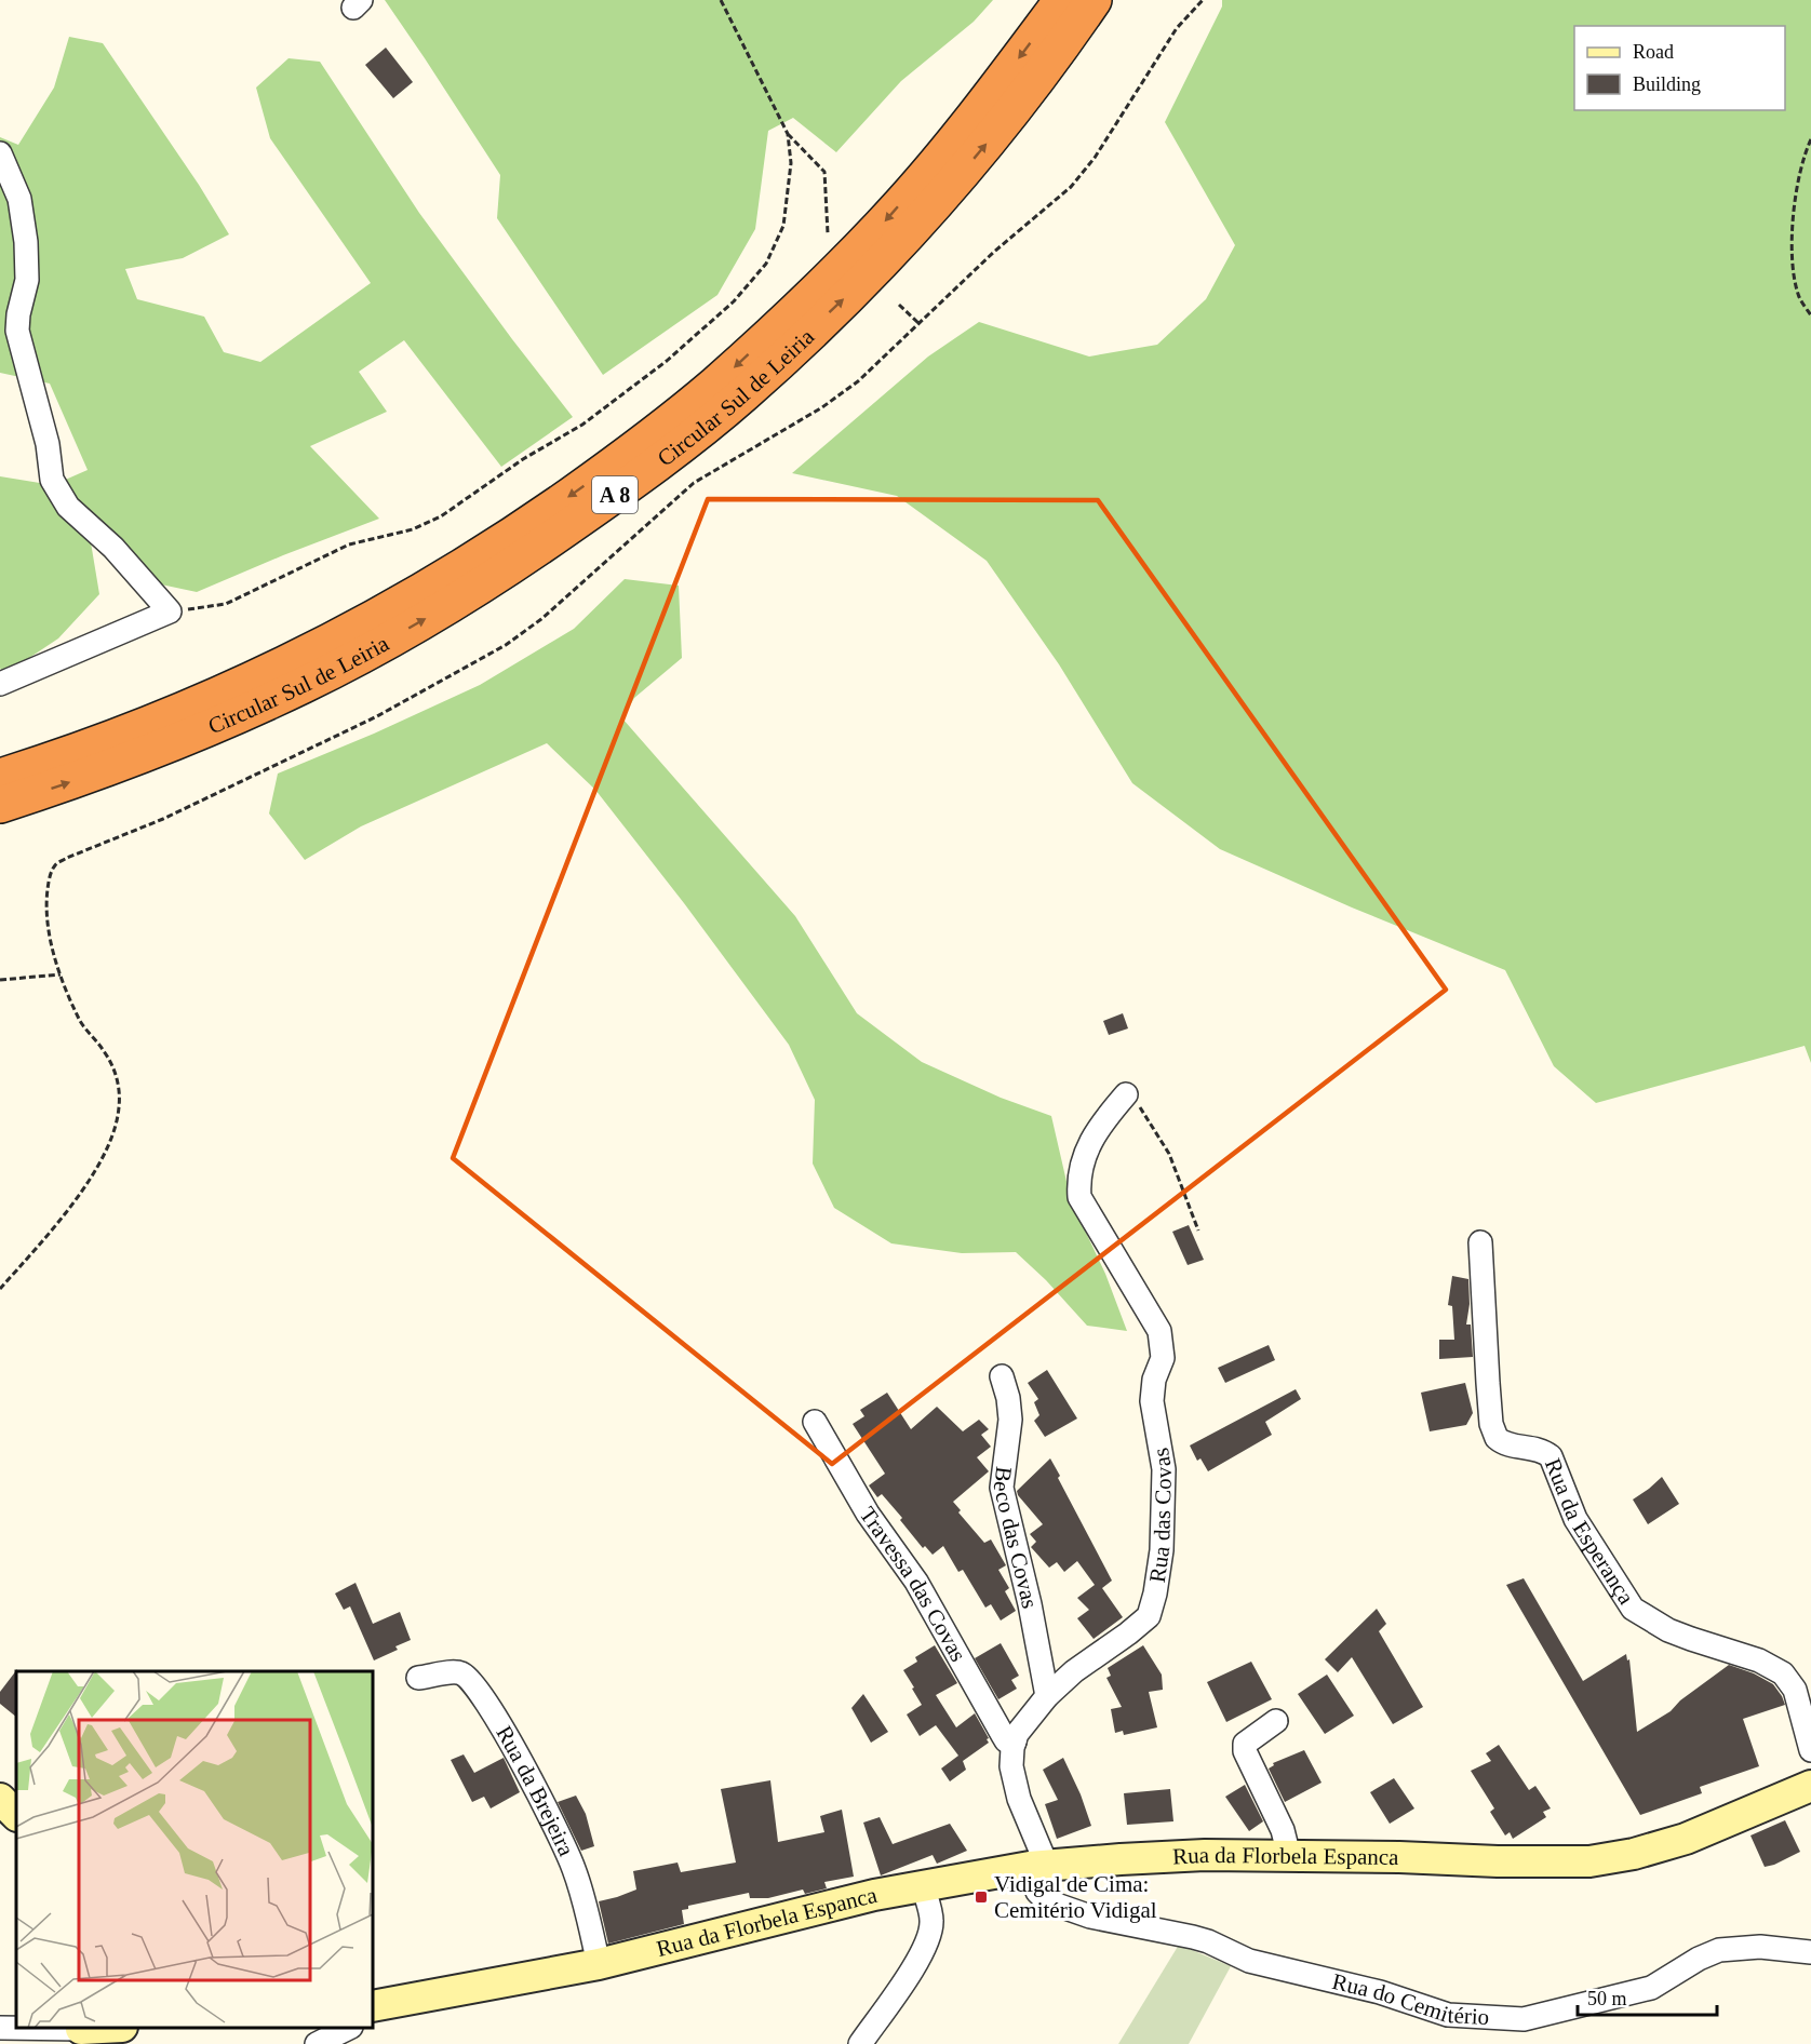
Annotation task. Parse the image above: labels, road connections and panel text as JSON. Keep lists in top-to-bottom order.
{
  "streets": {
    "highway": ["Circular Sul de Leiria", "A 8"],
    "street": [
      "Rua das Covas",
      "Rua da Esperança",
      "Beco das Covas",
      "Travessa das Covas",
      "Rua da Brejeira",
      "Rua da Florbela Espanca",
      "Rua do Cemitério"
    ]
  },
  "crossings": [
    ["Rua das Covas", "Beco das Covas"],
    ["Rua das Covas", "Travessa das Covas"],
    ["Rua das Covas", "Rua da Florbela Espanca"],
    ["Rua das Covas", "Rua do Cemitério"],
    ["Rua da Brejeira", "Rua da Florbela Espanca"],
    ["Rua da Florbela Espanca", "Rua do Cemitério"]
  ],
  "places": {
    "transit": ["Vidigal de Cima: Cemitério Vidigal"]
  },
  "legend": ["Road", "Building"],
  "scale_bar": "50 m"
}
